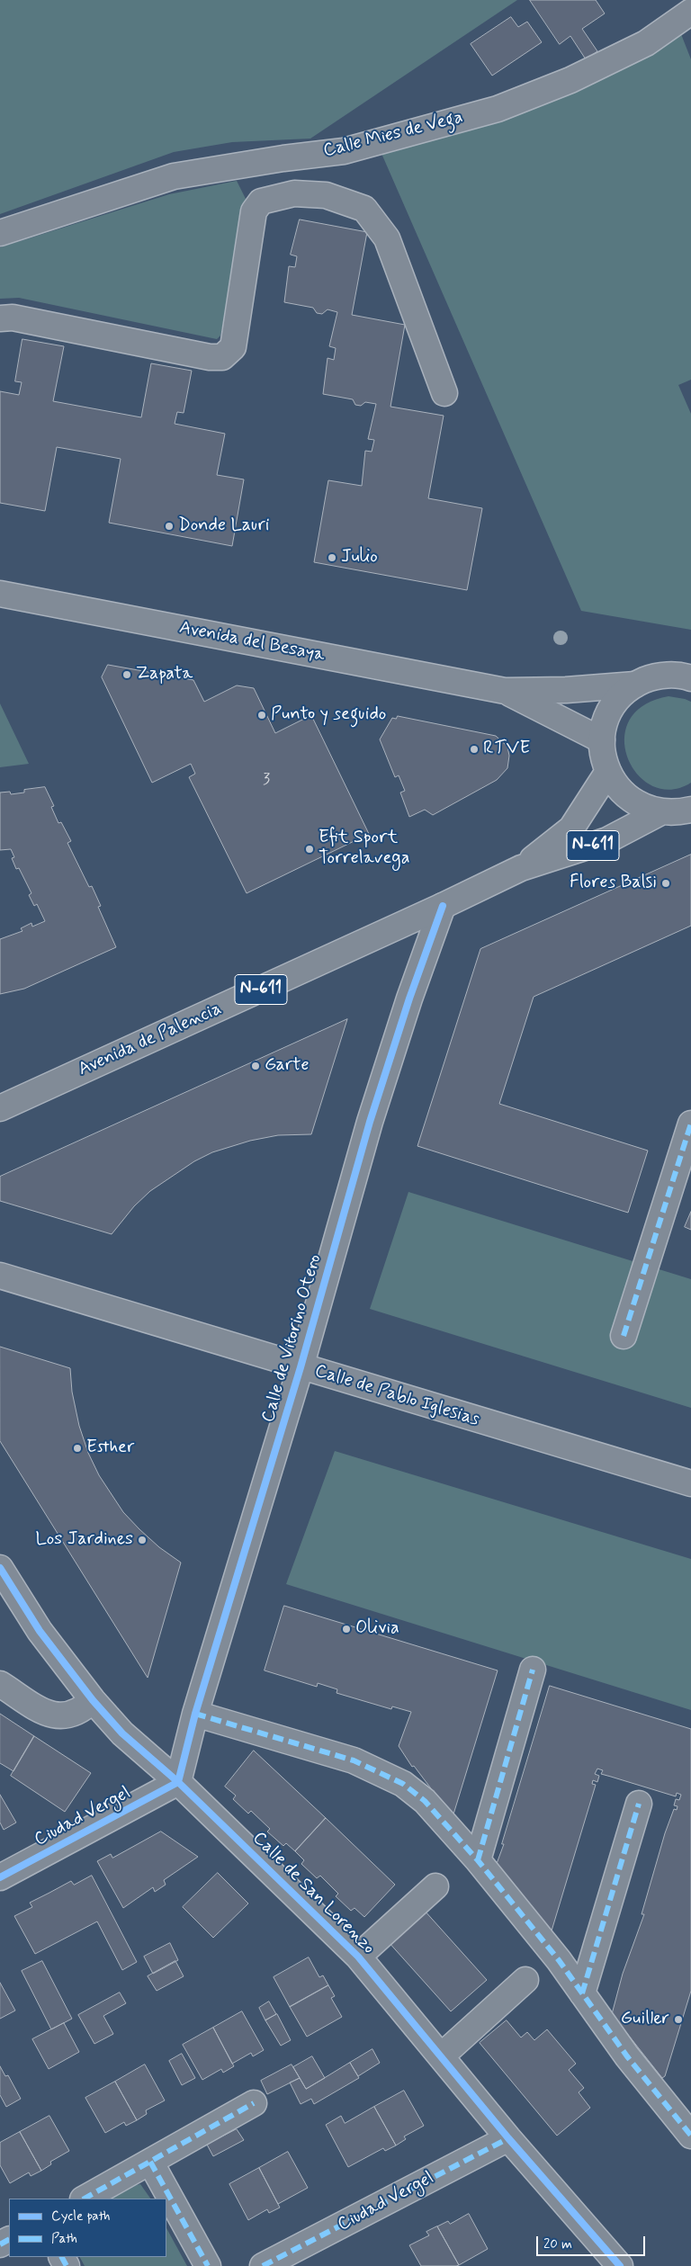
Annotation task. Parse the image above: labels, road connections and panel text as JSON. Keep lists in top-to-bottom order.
{
  "streets": {
    "main road": [
      "Calle Mies de Vega",
      "Avenida del Besaya",
      "N-611",
      "Avenida de Palencia",
      "Calle de Vitorino Otero",
      "Calle de Pablo Iglesias",
      "Ciudad Vergel",
      "Calle de San Lorenzo"
    ]
  },
  "crossings": [
    ["Avenida de Palencia", "Calle de Vitorino Otero"],
    ["Calle de Vitorino Otero", "Calle de Pablo Iglesias"],
    ["Calle de Vitorino Otero", "Ciudad Vergel"],
    ["Calle de Vitorino Otero", "Calle de San Lorenzo"],
    ["Ciudad Vergel", "Calle de San Lorenzo"]
  ],
  "places": [
    "Donde Lauri",
    "Julio",
    "Zapata",
    "Punto y seguido",
    "RTVE",
    "Efit Sport Torrelavega",
    "Flores Balsi",
    "Garte",
    "Esther",
    "Los Jardines",
    "Olivia",
    "Guiller"
  ],
  "house_numbers": ["3"],
  "legend": ["Cycle path", "Path"],
  "scale_bar": "20 m"
}
